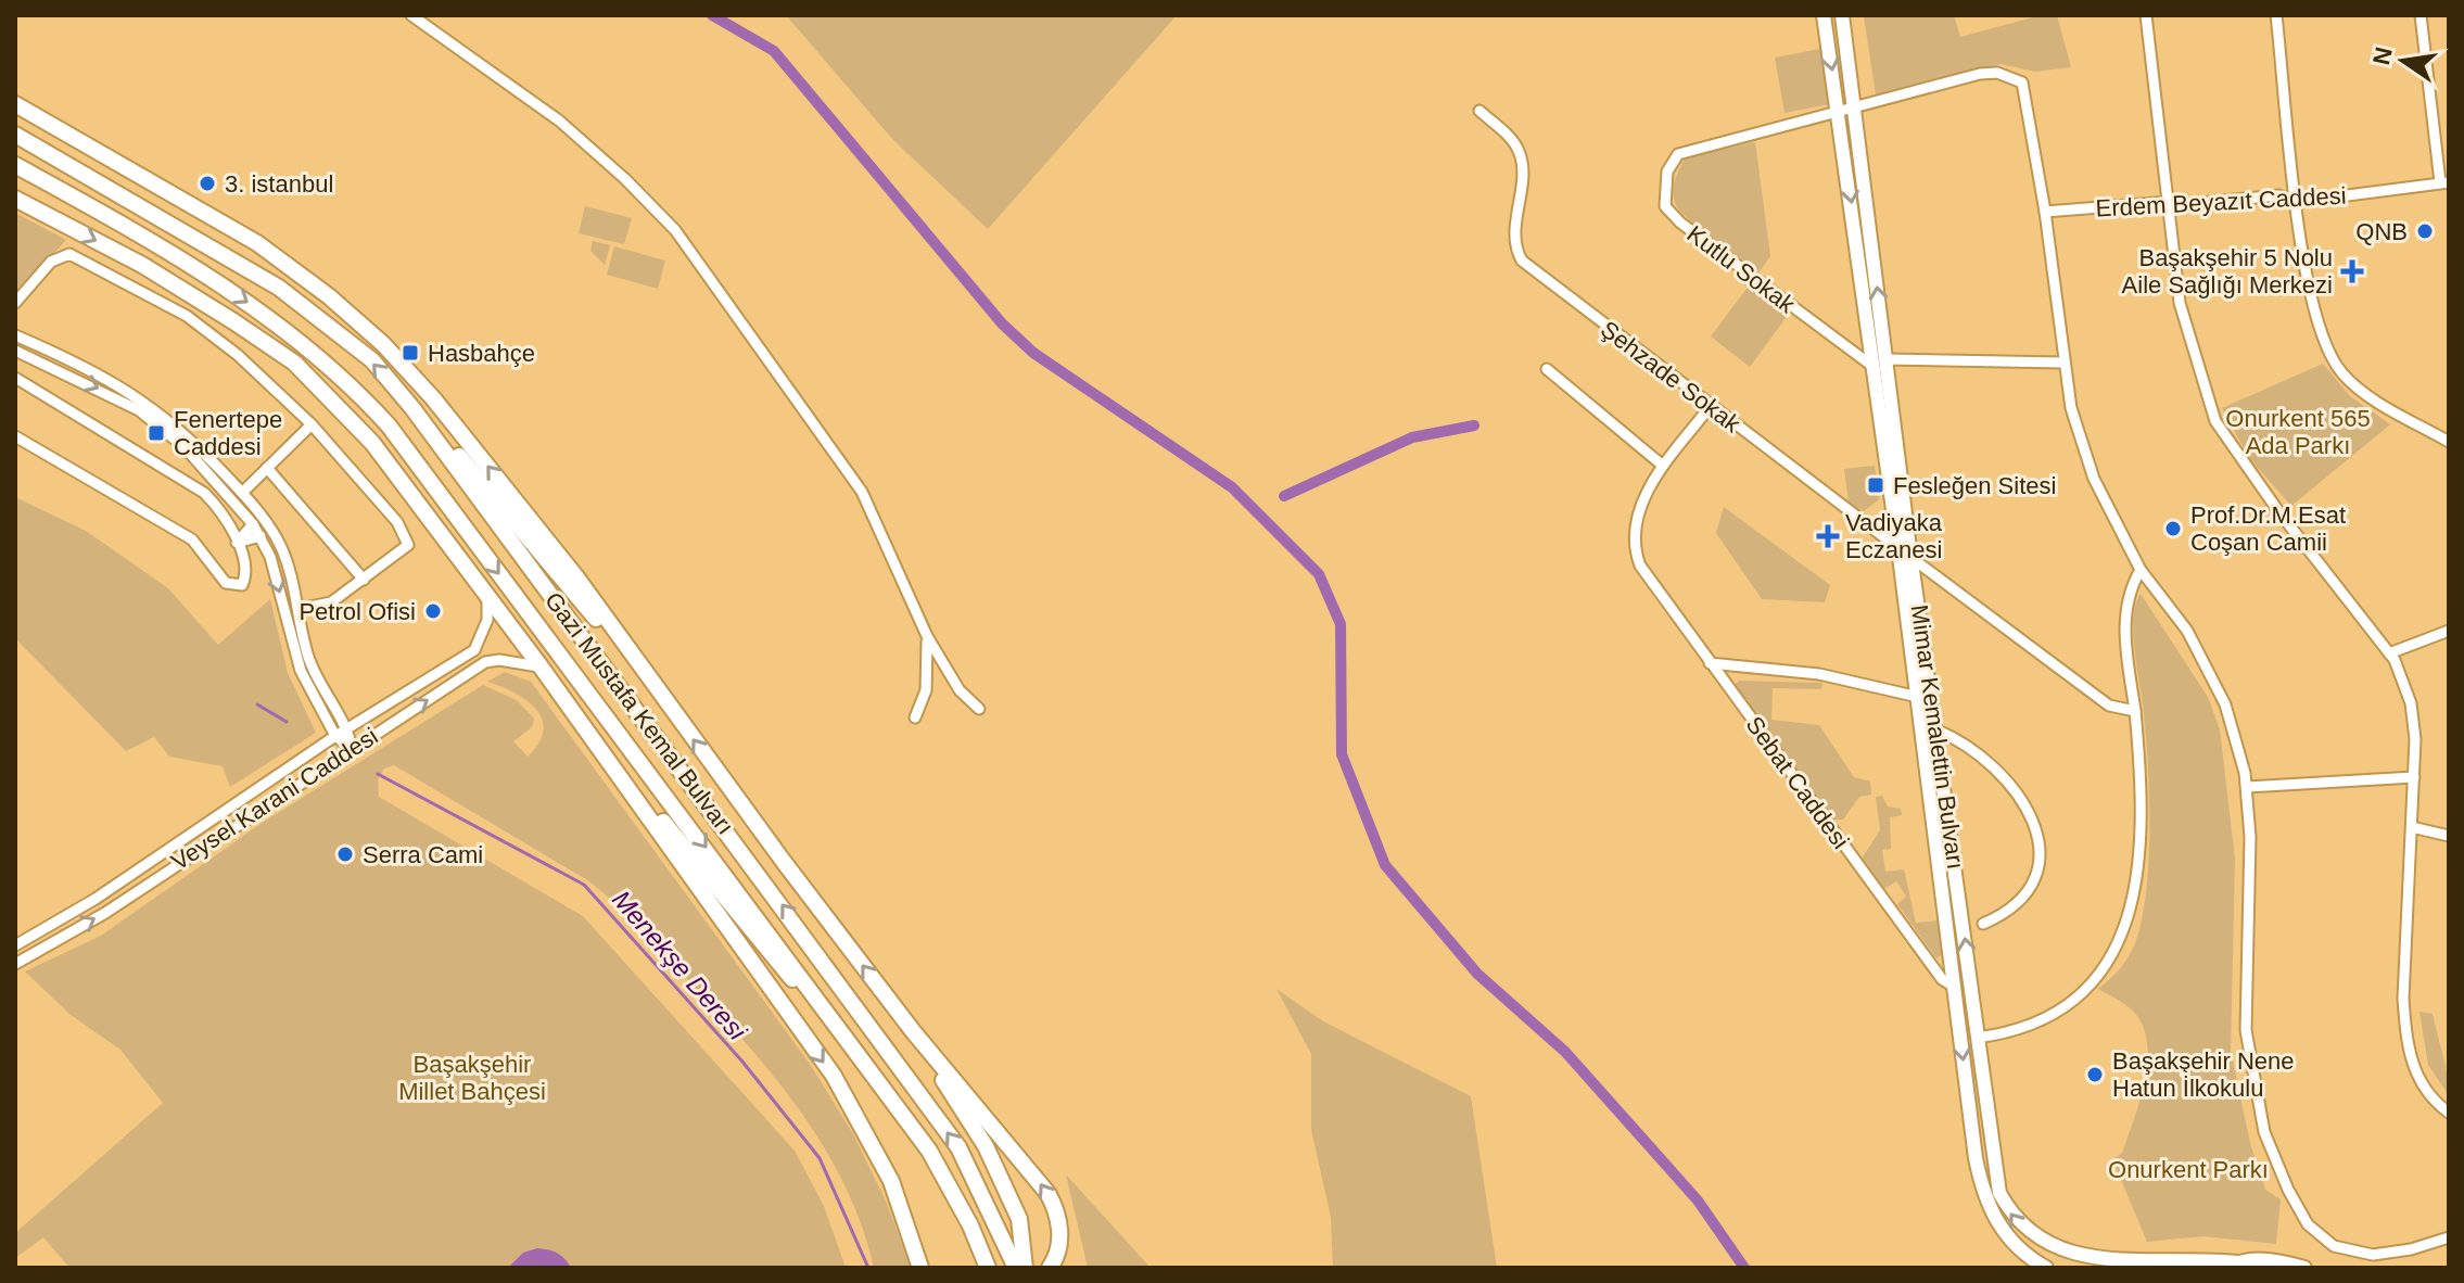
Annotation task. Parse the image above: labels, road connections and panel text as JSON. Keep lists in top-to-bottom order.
{
  "streets": {
    "highway": ["Gazi Mustafa Kemal Bulvarı"],
    "main road": ["Mimar Kemalettin Bulvarı"],
    "street": [
      "Erdem Beyazıt Caddesi",
      "Kutlu Sokak",
      "Şehzade Sokak",
      "Sebat Caddesi",
      "Veysel Karani Caddesi"
    ]
  },
  "crossings": [
    ["Kutlu Sokak", "Mimar Kemalettin Bulvarı"]
  ],
  "water": ["Menekşe Deresi"],
  "parks": ["Onurkent 565 Ada Parkı", "Başakşehir Millet Bahçesi", "Onurkent Parkı"],
  "places": {
    "other": [
      "3. istanbul",
      "QNB",
      "Prof.Dr.M.Esat Coşan Camii",
      "Petrol Ofisi",
      "Serra Cami",
      "Başakşehir Nene Hatun İlkokulu"
    ],
    "health": ["Başakşehir 5 Nolu Aile Sağlığı Merkezi", "Vadiyaka Eczanesi"],
    "transit": ["Hasbahçe", "Fenertepe Caddesi", "Fesleğen Sitesi"]
  },
  "north": "left"
}
